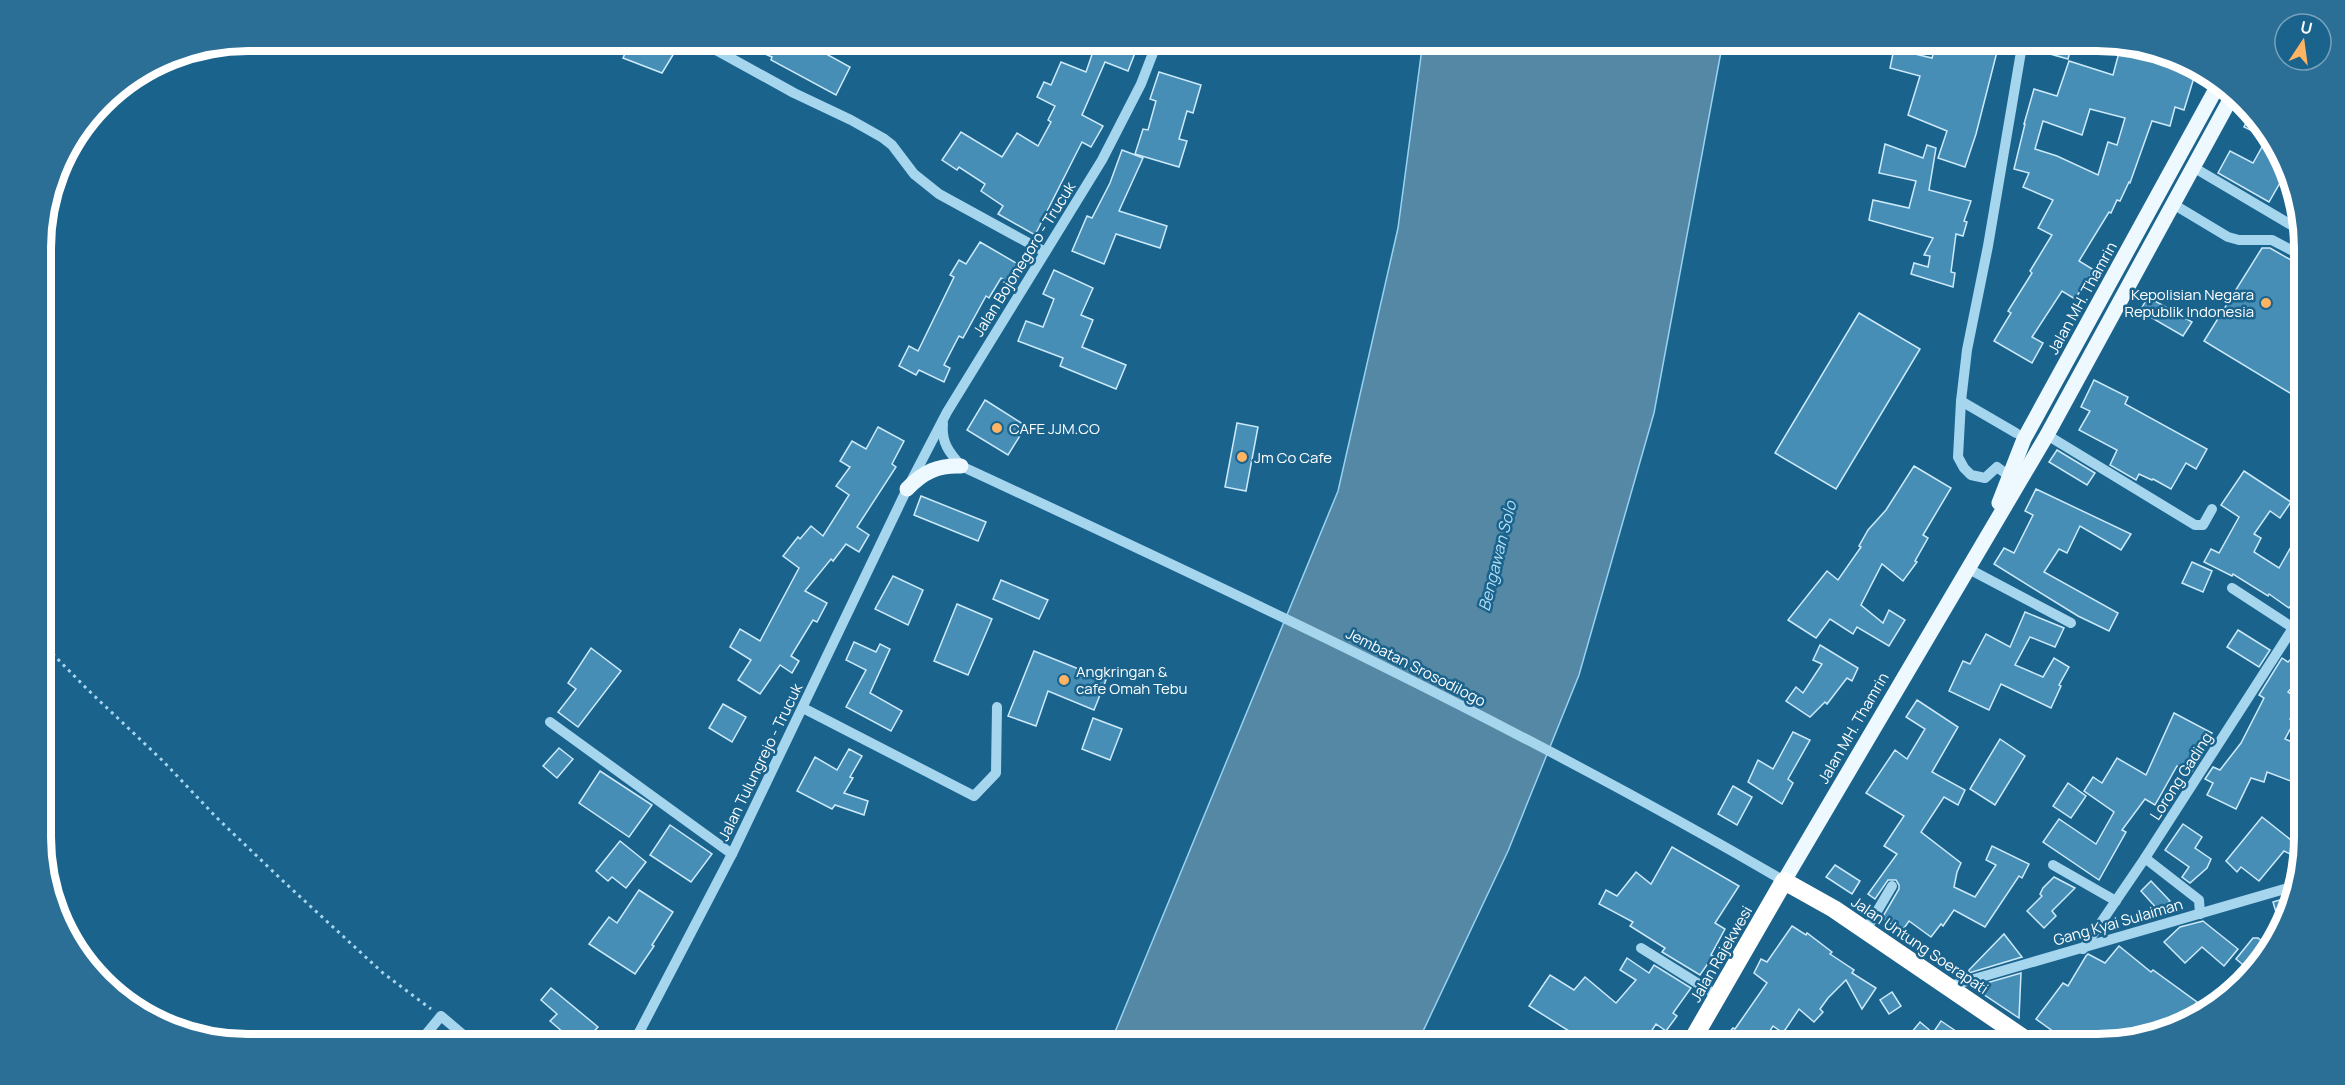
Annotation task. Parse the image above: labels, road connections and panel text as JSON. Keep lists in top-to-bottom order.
{
  "streets": {
    "highway": ["Jalan Untung Soerapati", "Jalan Rajekwesi"],
    "main road": ["Jalan MH. Thamrin"],
    "street": [
      "Jalan Bojonegoro - Trucuk",
      "Jembatan Srosodilogo",
      "Jalan Tulungrejo - Trucuk",
      "Lorong Gading",
      "Gang Kyai Sulaiman"
    ]
  },
  "crossings": [
    ["Jalan Bojonegoro - Trucuk", "Jalan Tulungrejo - Trucuk"],
    ["Jalan MH. Thamrin", "Jembatan Srosodilogo"],
    ["Jalan MH. Thamrin", "Jalan Untung Soerapati"],
    ["Jalan MH. Thamrin", "Jalan Rajekwesi"],
    ["Jembatan Srosodilogo", "Jalan Untung Soerapati"],
    ["Jembatan Srosodilogo", "Jalan Rajekwesi"],
    ["Lorong Gading", "Gang Kyai Sulaiman"],
    ["Gang Kyai Sulaiman", "Jalan Untung Soerapati"],
    ["Jalan Untung Soerapati", "Jalan Rajekwesi"]
  ],
  "water": ["Bengawan Solo"],
  "places": [
    "Kepolisian Negara Republik Indonesia",
    "CAFE JJM.CO",
    "Jm Co Cafe",
    "Angkringan & cafe Omah Tebu"
  ],
  "north": "top"
}
